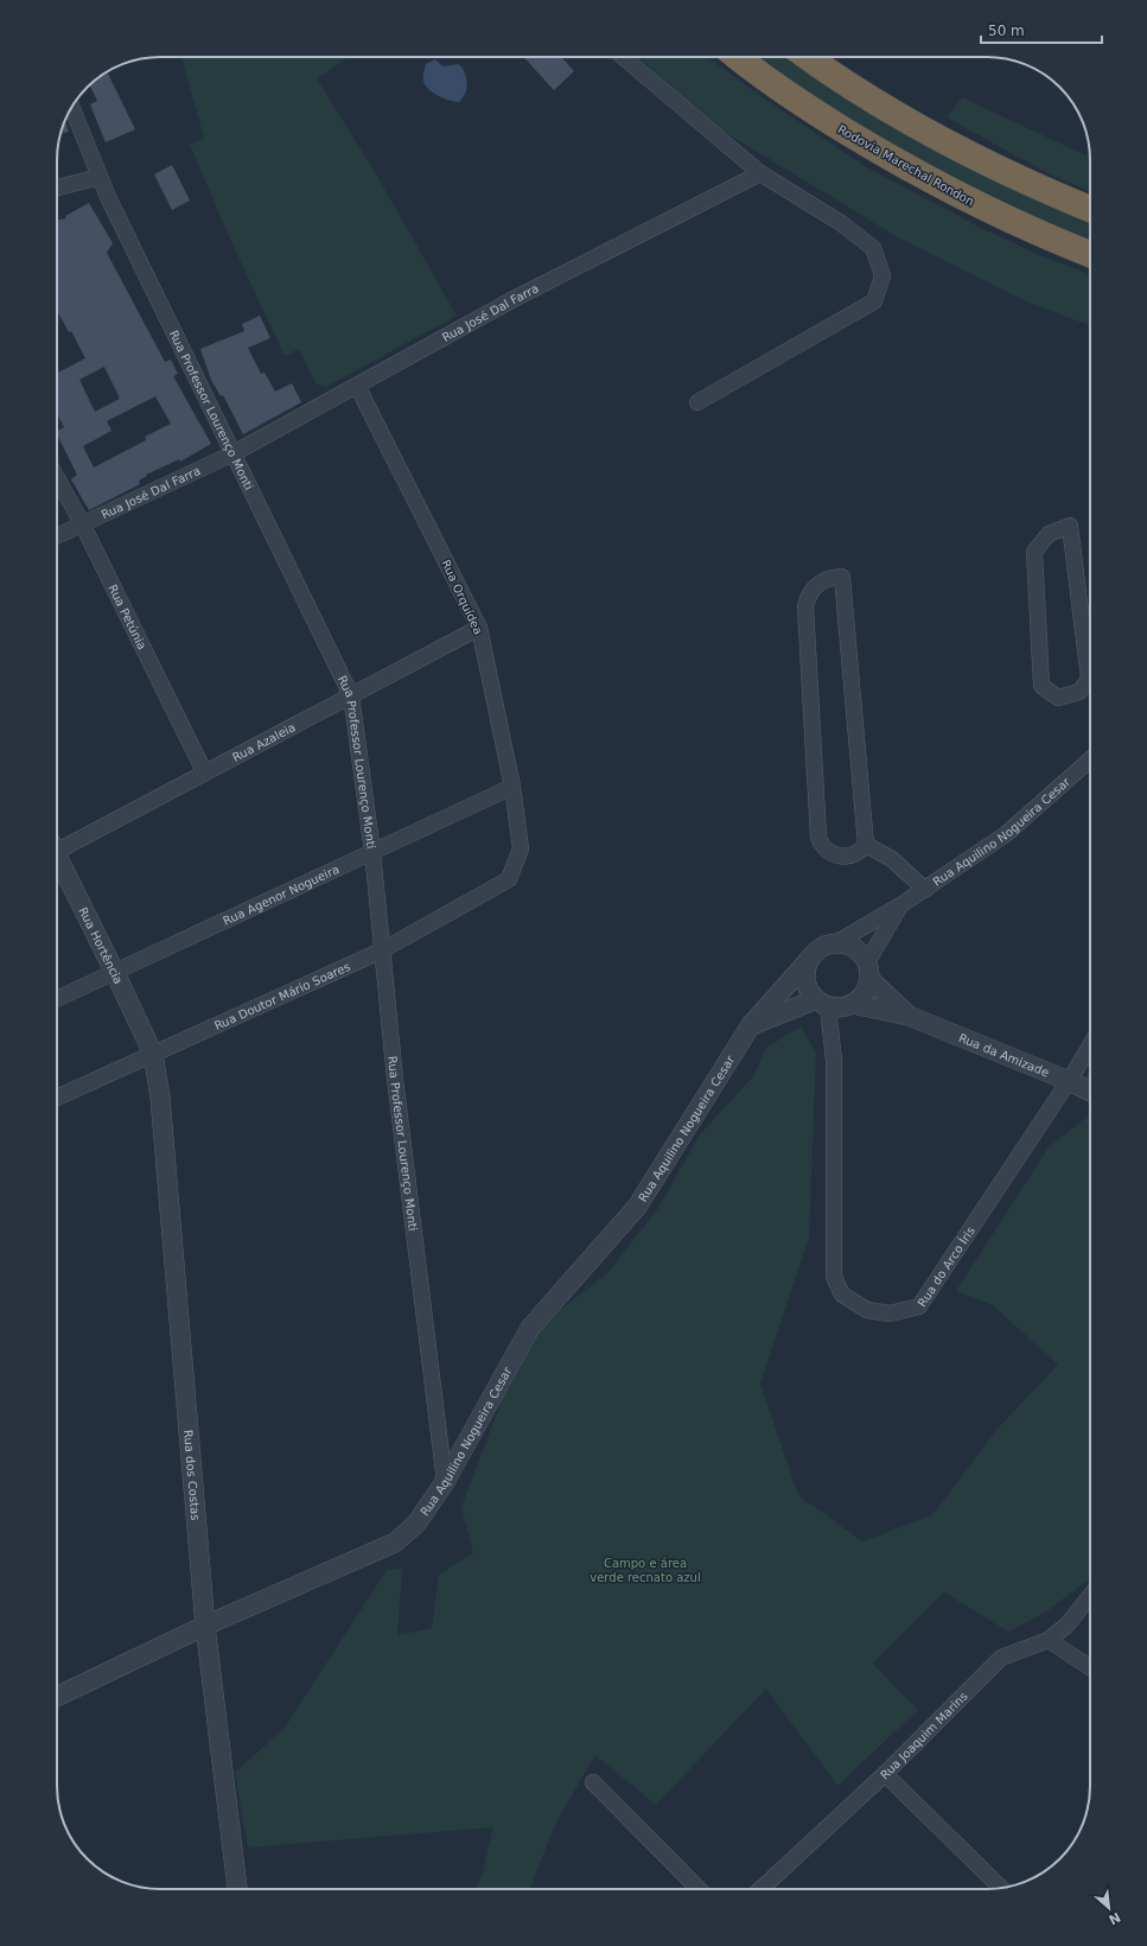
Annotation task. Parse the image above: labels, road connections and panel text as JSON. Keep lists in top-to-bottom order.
{
  "streets": {
    "highway": ["Rodovia Marechal Rondon"],
    "street": [
      "Rua José Dal Farra",
      "Rua Professor Lourenço Monti",
      "Rua Orquídea",
      "Rua Petúnia",
      "Rua Azaleia",
      "Rua Aquilino Nogueira Cesar",
      "Rua Agenor Nogueira",
      "Rua Hortência",
      "Rua Doutor Mário Soares",
      "Rua da Amizade",
      "Rua do Arco Íris",
      "Rua dos Costas",
      "Rua Joaquim Marins"
    ]
  },
  "crossings": [
    ["Rua José Dal Farra", "Rua Professor Lourenço Monti"],
    ["Rua José Dal Farra", "Rua Orquídea"],
    ["Rua José Dal Farra", "Rua Petúnia"],
    ["Rua Professor Lourenço Monti", "Rua Azaleia"],
    ["Rua Professor Lourenço Monti", "Rua Aquilino Nogueira Cesar"],
    ["Rua Professor Lourenço Monti", "Rua Agenor Nogueira"],
    ["Rua Professor Lourenço Monti", "Rua Doutor Mário Soares"],
    ["Rua Orquídea", "Rua Azaleia"],
    ["Rua Orquídea", "Rua Agenor Nogueira"],
    ["Rua Orquídea", "Rua Doutor Mário Soares"],
    ["Rua Petúnia", "Rua Azaleia"],
    ["Rua Aquilino Nogueira Cesar", "Rua da Amizade"],
    ["Rua Aquilino Nogueira Cesar", "Rua do Arco Íris"],
    ["Rua Aquilino Nogueira Cesar", "Rua dos Costas"],
    ["Rua Agenor Nogueira", "Rua Hortência"],
    ["Rua Hortência", "Rua Doutor Mário Soares"],
    ["Rua Hortência", "Rua dos Costas"],
    ["Rua Doutor Mário Soares", "Rua dos Costas"],
    ["Rua da Amizade", "Rua do Arco Íris"]
  ],
  "parks": ["Campo e área verde recnato azul"],
  "scale_bar": "50 m",
  "north": "bottom right"
}
